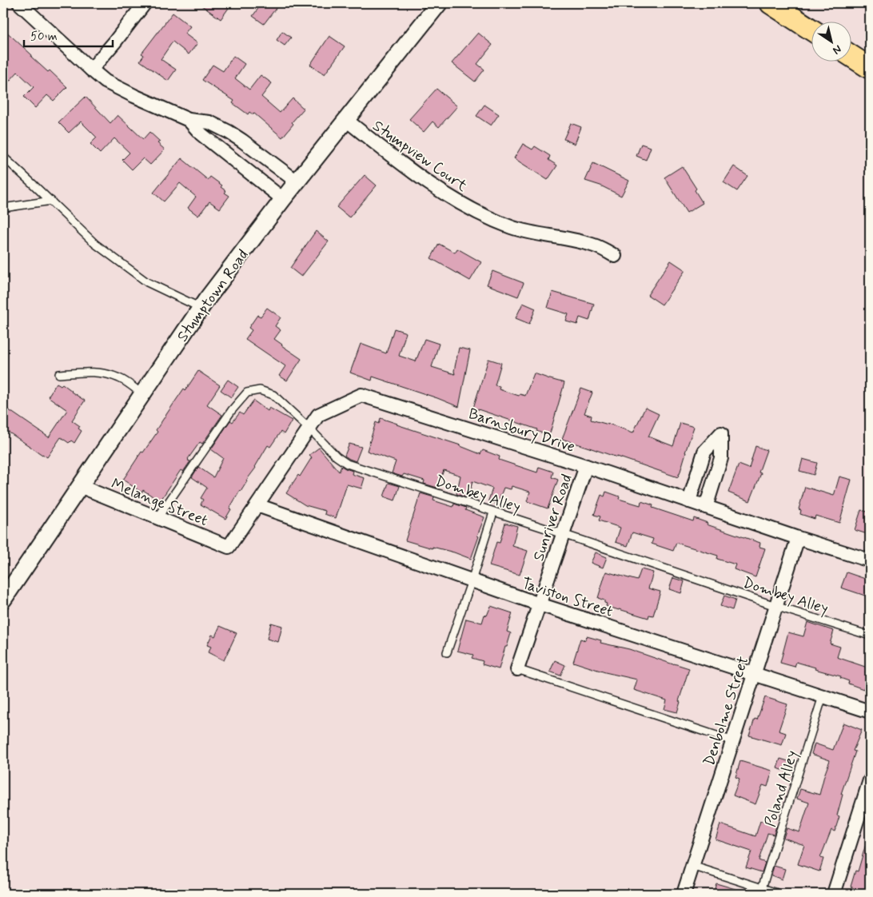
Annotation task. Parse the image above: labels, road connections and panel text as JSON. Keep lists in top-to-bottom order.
{
  "streets": {
    "street": [
      "Stumpview Court",
      "Stumptown Road",
      "Barnsbury Drive",
      "Melange Street",
      "Sunriver Road",
      "Taviston Street",
      "Denbolme Street"
    ],
    "lane": ["Dombey Alley", "Poland Alley"]
  },
  "crossings": [
    ["Stumpview Court", "Stumptown Road"],
    ["Stumptown Road", "Melange Street"],
    ["Barnsbury Drive", "Dombey Alley"],
    ["Barnsbury Drive", "Melange Street"],
    ["Barnsbury Drive", "Sunriver Road"],
    ["Barnsbury Drive", "Taviston Street"],
    ["Barnsbury Drive", "Denbolme Street"],
    ["Dombey Alley", "Melange Street"],
    ["Dombey Alley", "Sunriver Road"],
    ["Dombey Alley", "Denbolme Street"],
    ["Sunriver Road", "Taviston Street"],
    ["Taviston Street", "Denbolme Street"],
    ["Taviston Street", "Poland Alley"]
  ],
  "scale_bar": "50 m",
  "north": "bottom right"
}
